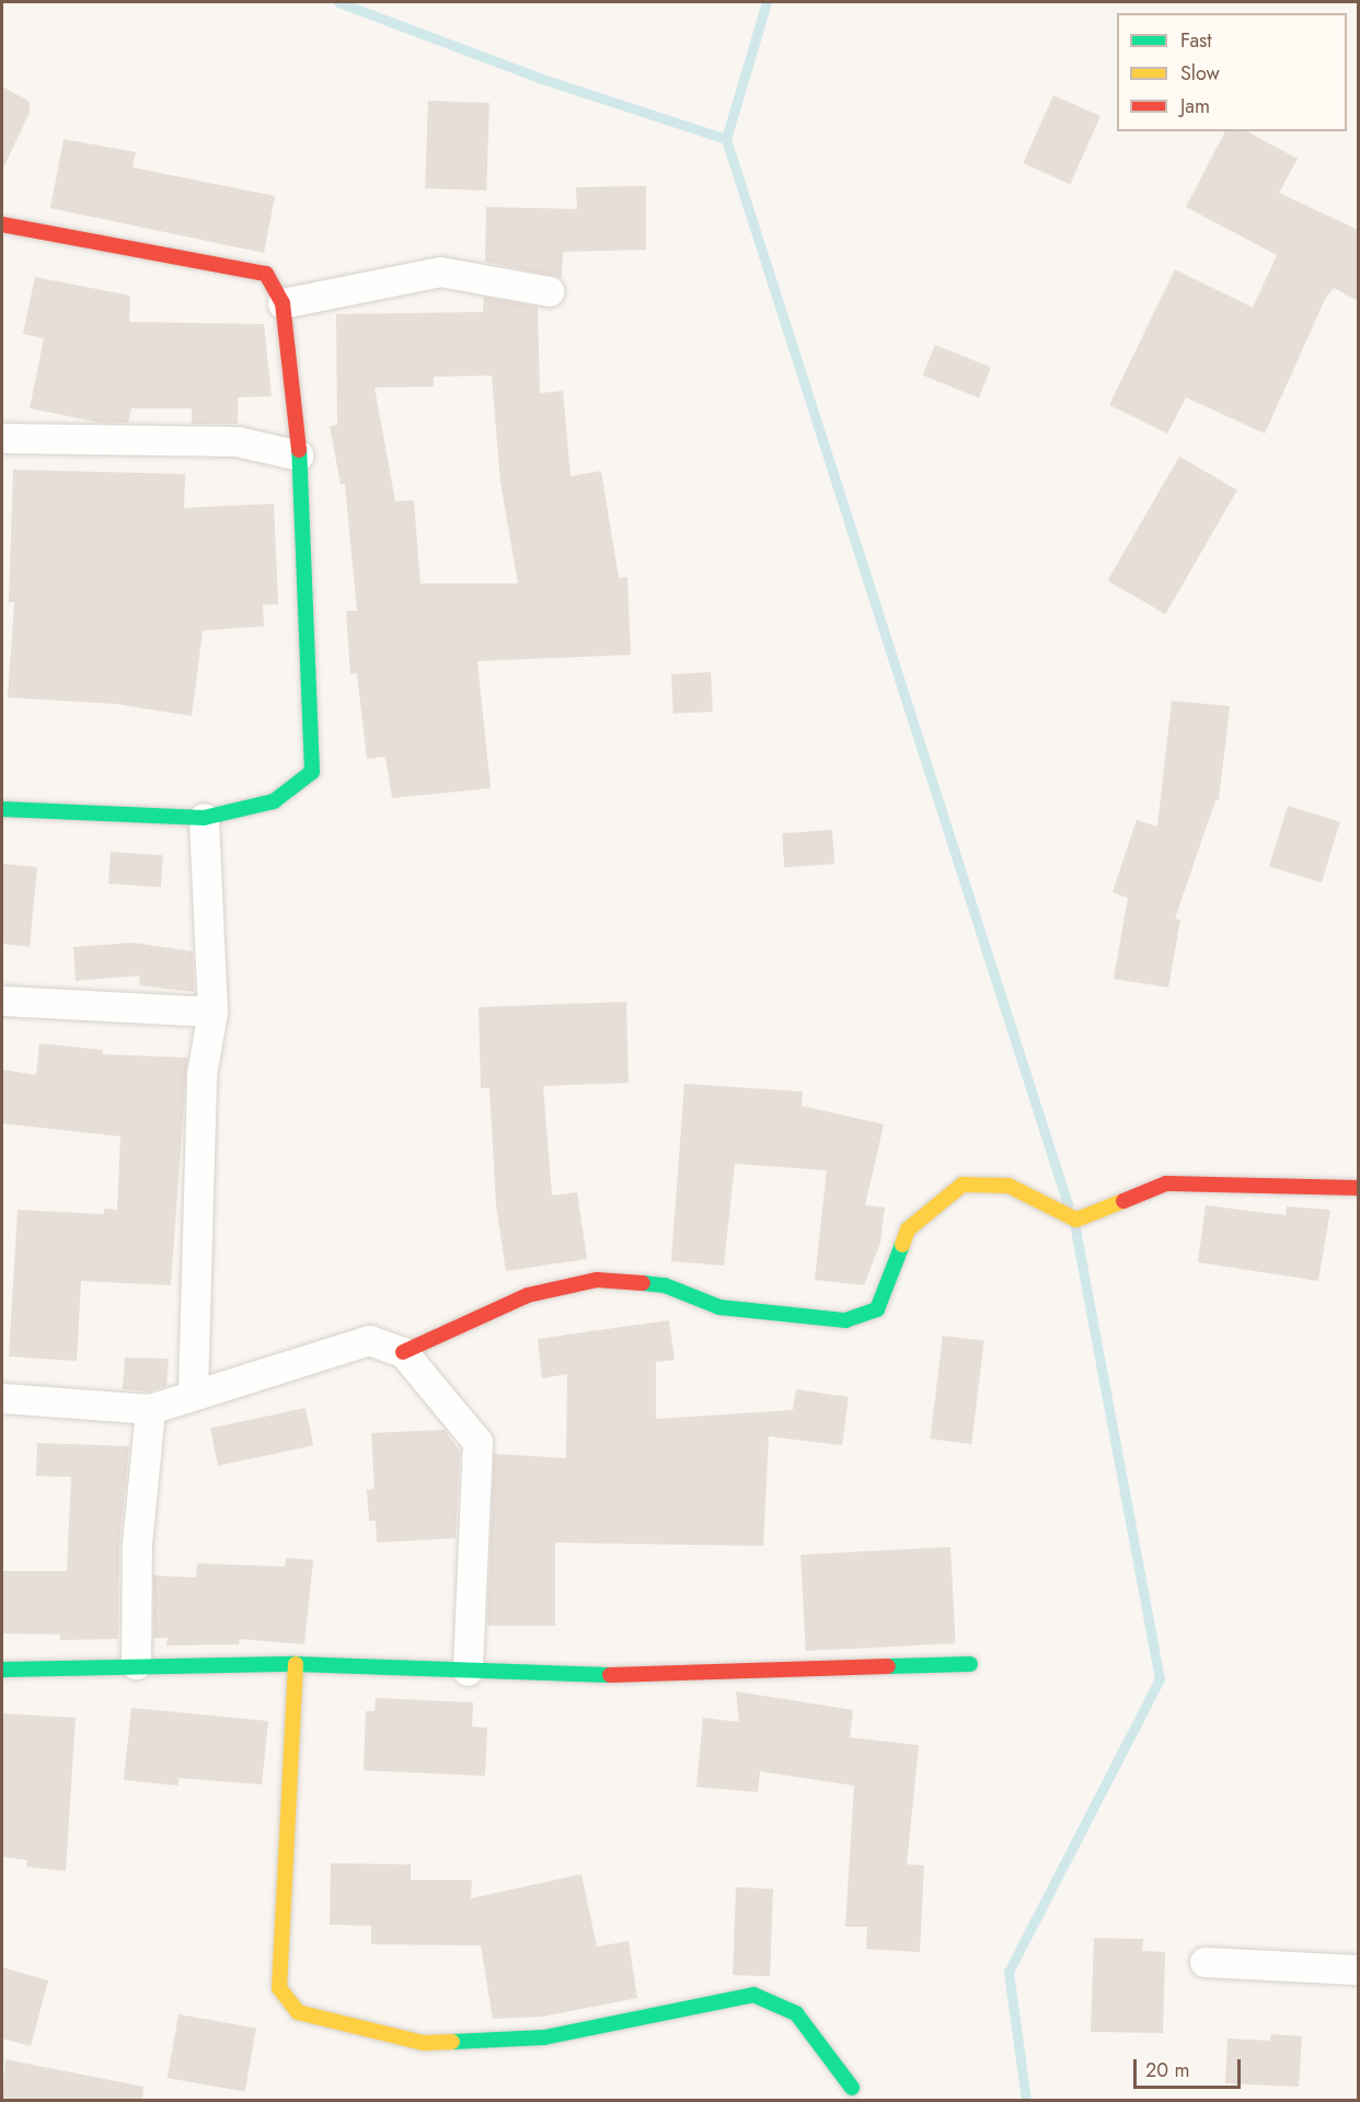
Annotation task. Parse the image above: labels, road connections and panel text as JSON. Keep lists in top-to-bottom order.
{
  "legend": ["Fast", "Slow", "Jam"],
  "scale_bar": "20 m"
}
